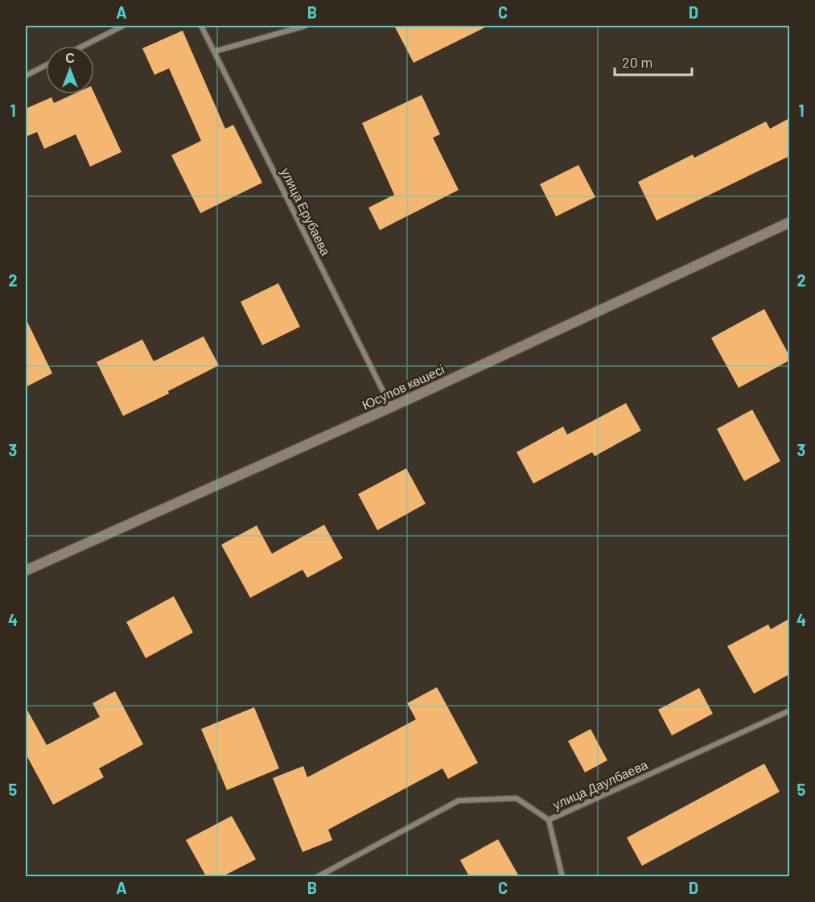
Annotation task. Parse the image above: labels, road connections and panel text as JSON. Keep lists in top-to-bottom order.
{
  "streets": {
    "street": ["улица Ерубаева", "Юсупов көшесі", "улица Даулбаева"]
  },
  "crossings": [
    ["улица Ерубаева", "Юсупов көшесі"]
  ],
  "scale_bar": "20 m",
  "north": "top",
  "grid": {
    "columns": [
      "A",
      "B",
      "C",
      "D"
    ],
    "rows": [
      "1",
      "2",
      "3",
      "4",
      "5"
    ]
  }
}
